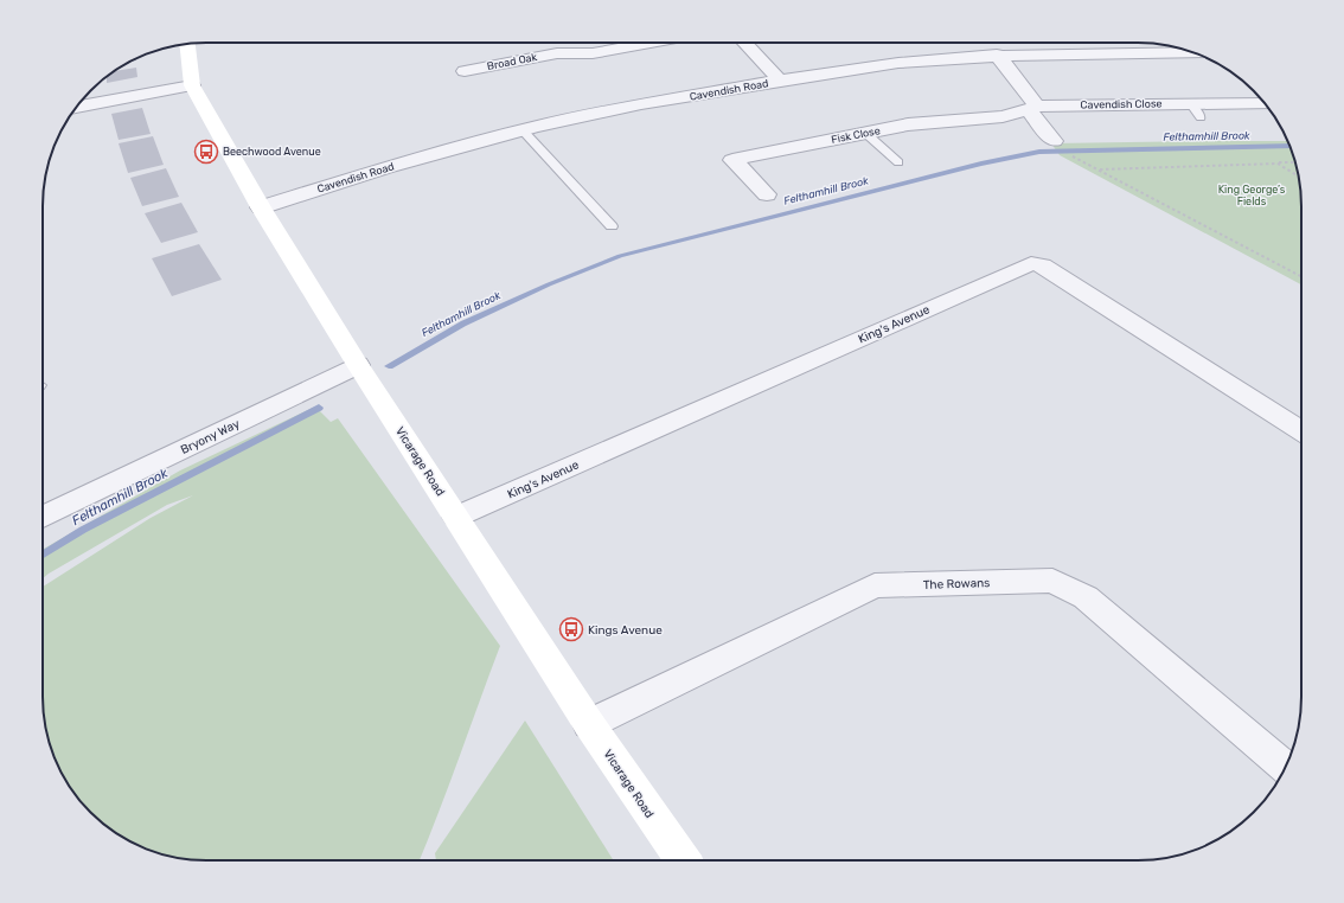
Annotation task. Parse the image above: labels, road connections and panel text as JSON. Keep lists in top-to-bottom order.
{
  "streets": {
    "street": [
      "Broad Oak",
      "Cavendish Road",
      "Cavendish Close",
      "Fisk Close",
      "King's Avenue",
      "Bryony Way",
      "Vicarage Road",
      "The Rowans"
    ]
  },
  "crossings": [
    ["Cavendish Road", "Vicarage Road"],
    ["Cavendish Close", "Fisk Close"],
    ["King's Avenue", "Vicarage Road"],
    ["Bryony Way", "Vicarage Road"],
    ["Vicarage Road", "The Rowans"]
  ],
  "water": ["Felthamhill Brook"],
  "parks": ["King George’s Fields"],
  "places": {
    "bus stop": ["Beechwood Avenue", "Kings Avenue"]
  }
}
